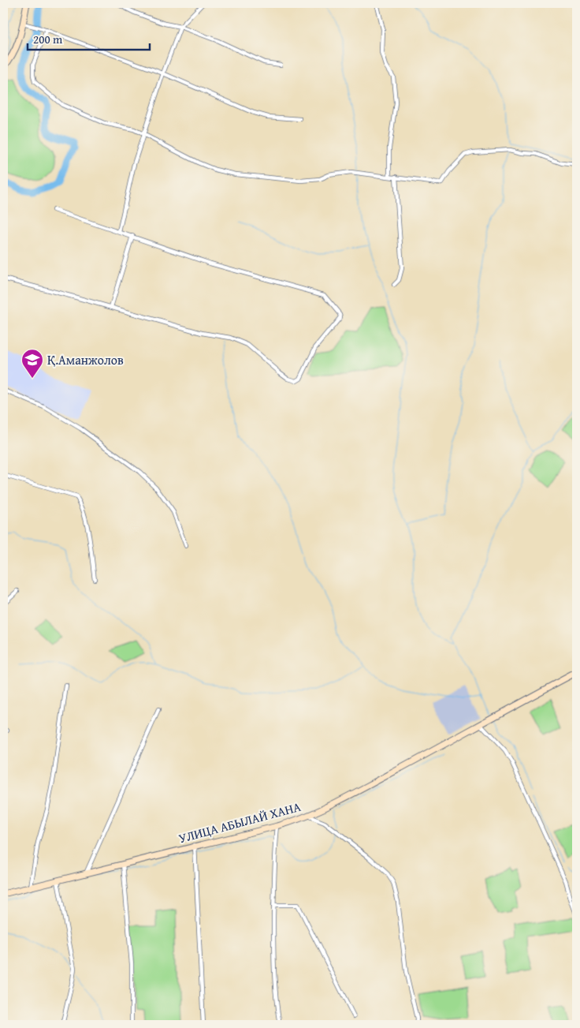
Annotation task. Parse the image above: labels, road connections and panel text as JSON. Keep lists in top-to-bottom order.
{
  "streets": {
    "main road": ["УЛИЦА АБЫЛАЙ ХАНА"]
  },
  "places": {
    "school or university": ["Қ.Аманжолов"]
  },
  "scale_bar": "200 m"
}
